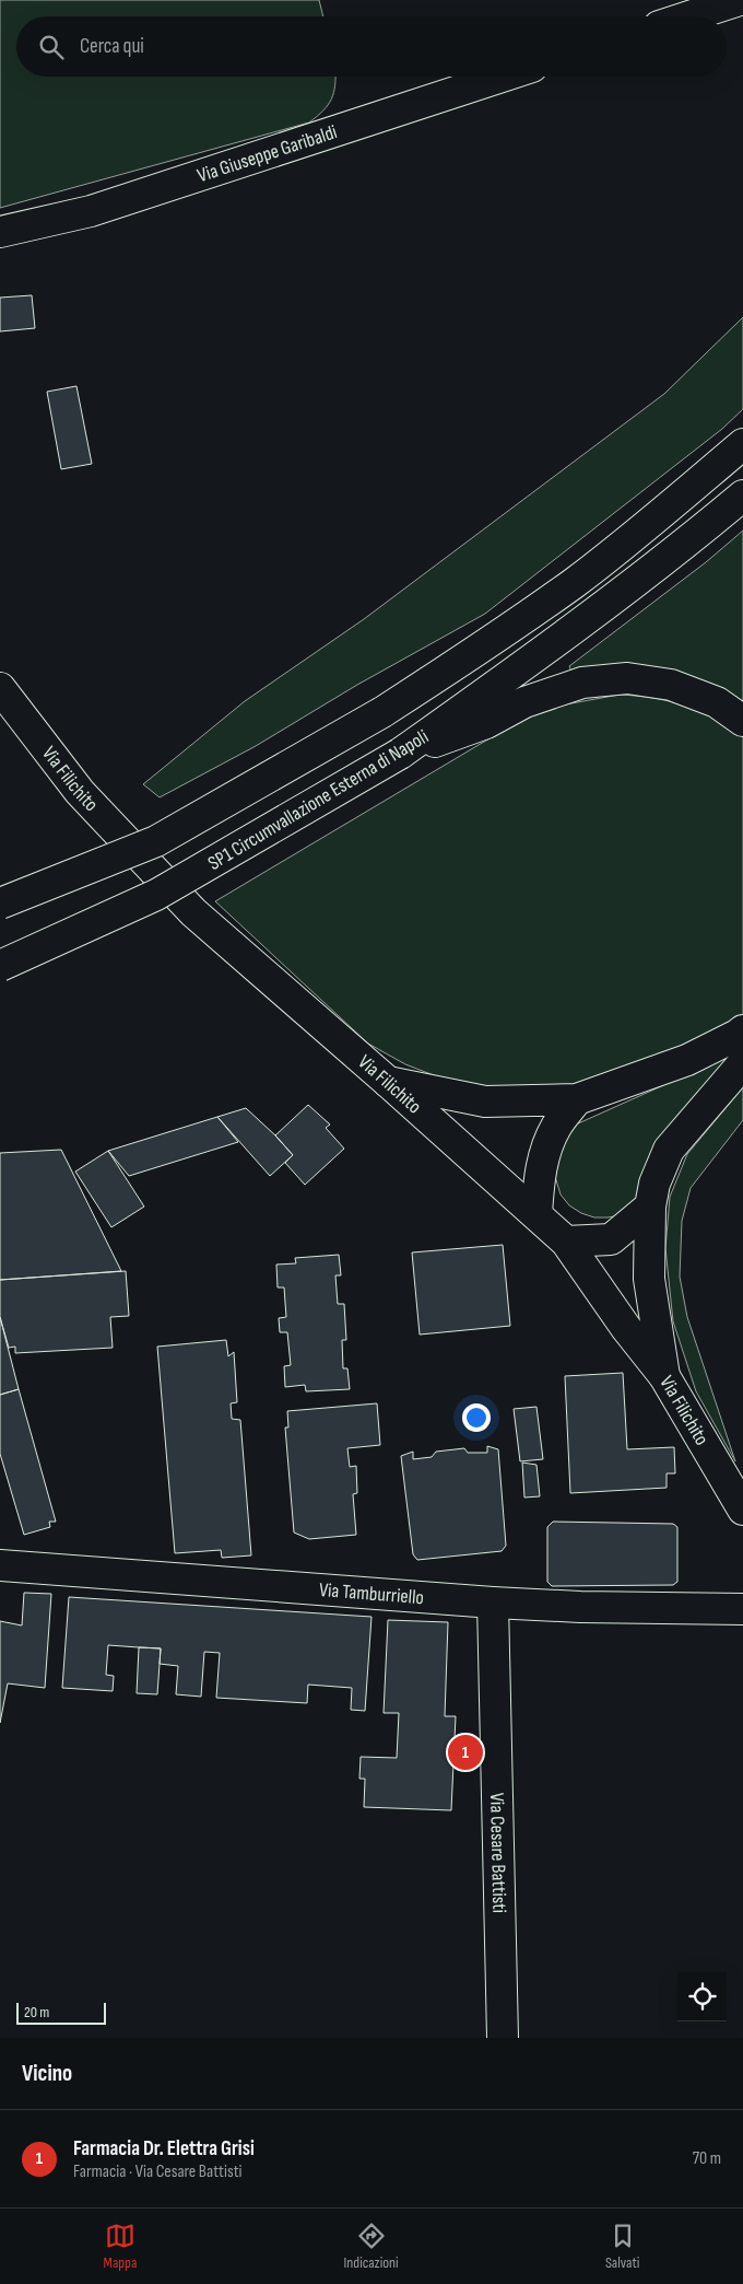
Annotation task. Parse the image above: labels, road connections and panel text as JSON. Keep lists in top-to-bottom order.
{
  "streets": {
    "main road": [
      "Via Giuseppe Garibaldi",
      "Via Filichito",
      "SP1 Circumvallazione Esterna di Napoli",
      "Via Tamburriello",
      "Via Cesare Battisti"
    ]
  },
  "crossings": [
    ["Via Tamburriello", "Via Cesare Battisti"]
  ],
  "scale_bar": "20 m",
  "page": {
    "search": "Cerca qui",
    "pins": "1",
    "scale": "20 m",
    "heading": "Vicino",
    "list": [
      {
        "mark": "1",
        "name": "Farmacia Dr. Elettra Grisi",
        "note": "Farmacia · Via Cesare Battisti",
        "value": "70 m"
      }
    ],
    "nav": ["Mappa", "Indicazioni", "Salvati"]
  }
}
